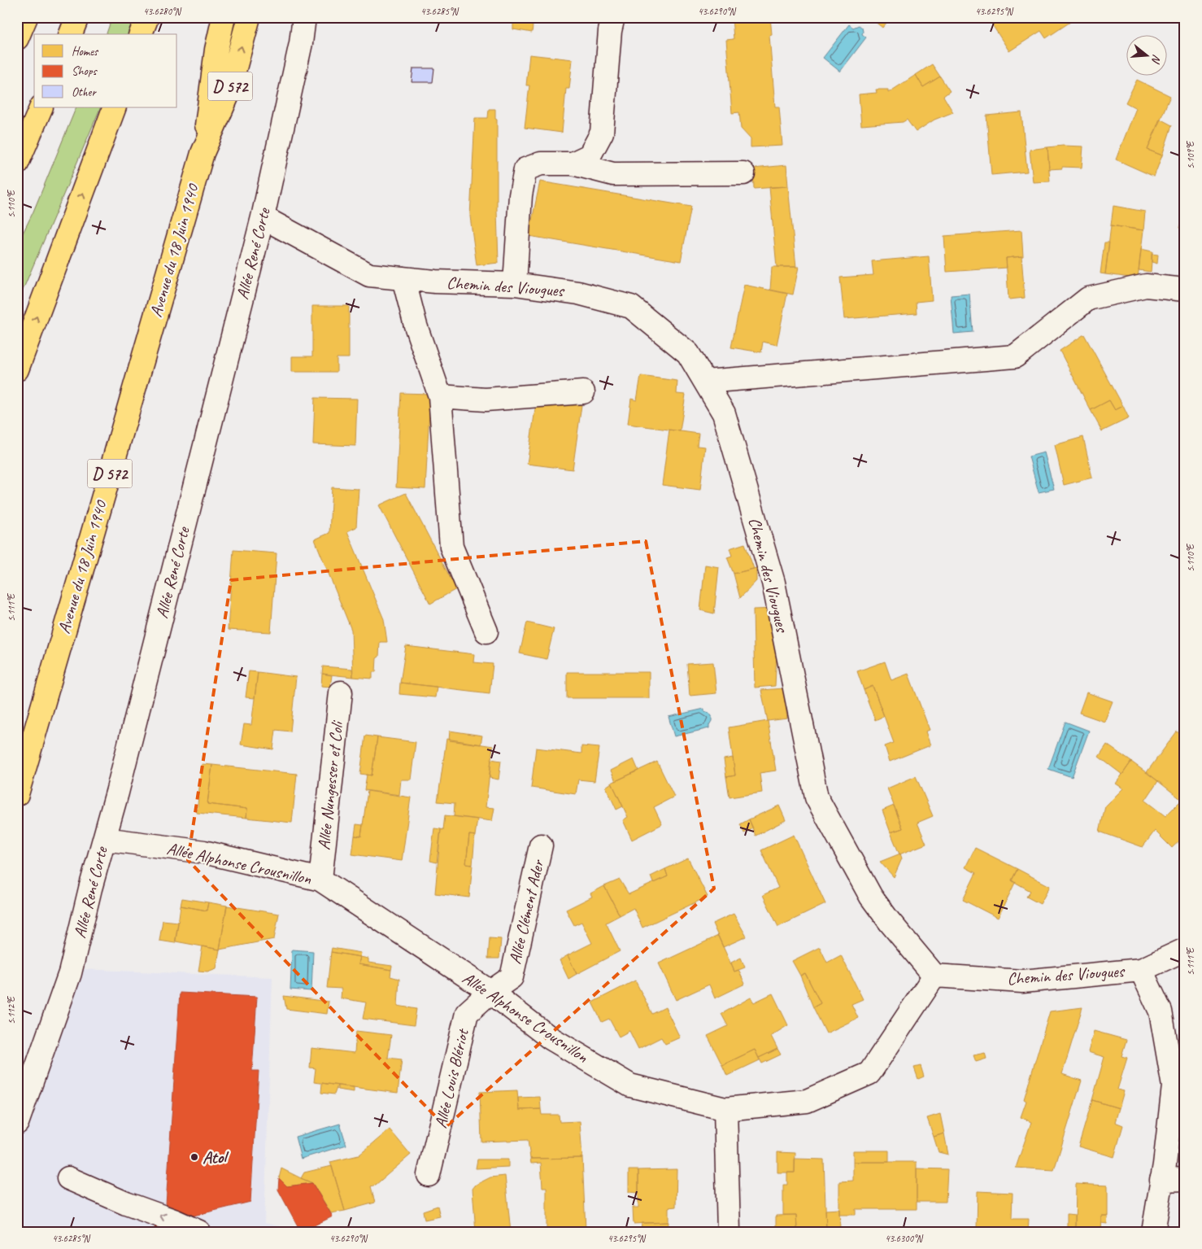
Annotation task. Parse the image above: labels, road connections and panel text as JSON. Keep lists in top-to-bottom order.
{
  "streets": {
    "main road": ["D 572", "Avenue du 18 Juin 1940"],
    "street": [
      "Allée René Corte",
      "Chemin des Viougues",
      "Allée Nungesser et Coli",
      "Allée Alphonse Crousnillon",
      "Allée Clément Ader",
      "Allée Louis Blériot"
    ]
  },
  "crossings": [
    ["Allée René Corte", "Chemin des Viougues"],
    ["Allée René Corte", "Allée Alphonse Crousnillon"],
    ["Chemin des Viougues", "Allée Alphonse Crousnillon"],
    ["Allée Nungesser et Coli", "Allée Alphonse Crousnillon"],
    ["Allée Alphonse Crousnillon", "Allée Clément Ader"],
    ["Allée Alphonse Crousnillon", "Allée Louis Blériot"],
    ["Allée Clément Ader", "Allée Louis Blériot"]
  ],
  "places": ["Atol"],
  "legend": ["Homes", "Shops", "Other"],
  "north": "right",
  "coordinates": [
    "43.6280°N",
    "43.6285°N",
    "43.6290°N",
    "43.6295°N",
    "5.109°E",
    "5.110°E",
    "5.111°E",
    "5.112°E",
    "43.6300°N"
  ]
}
